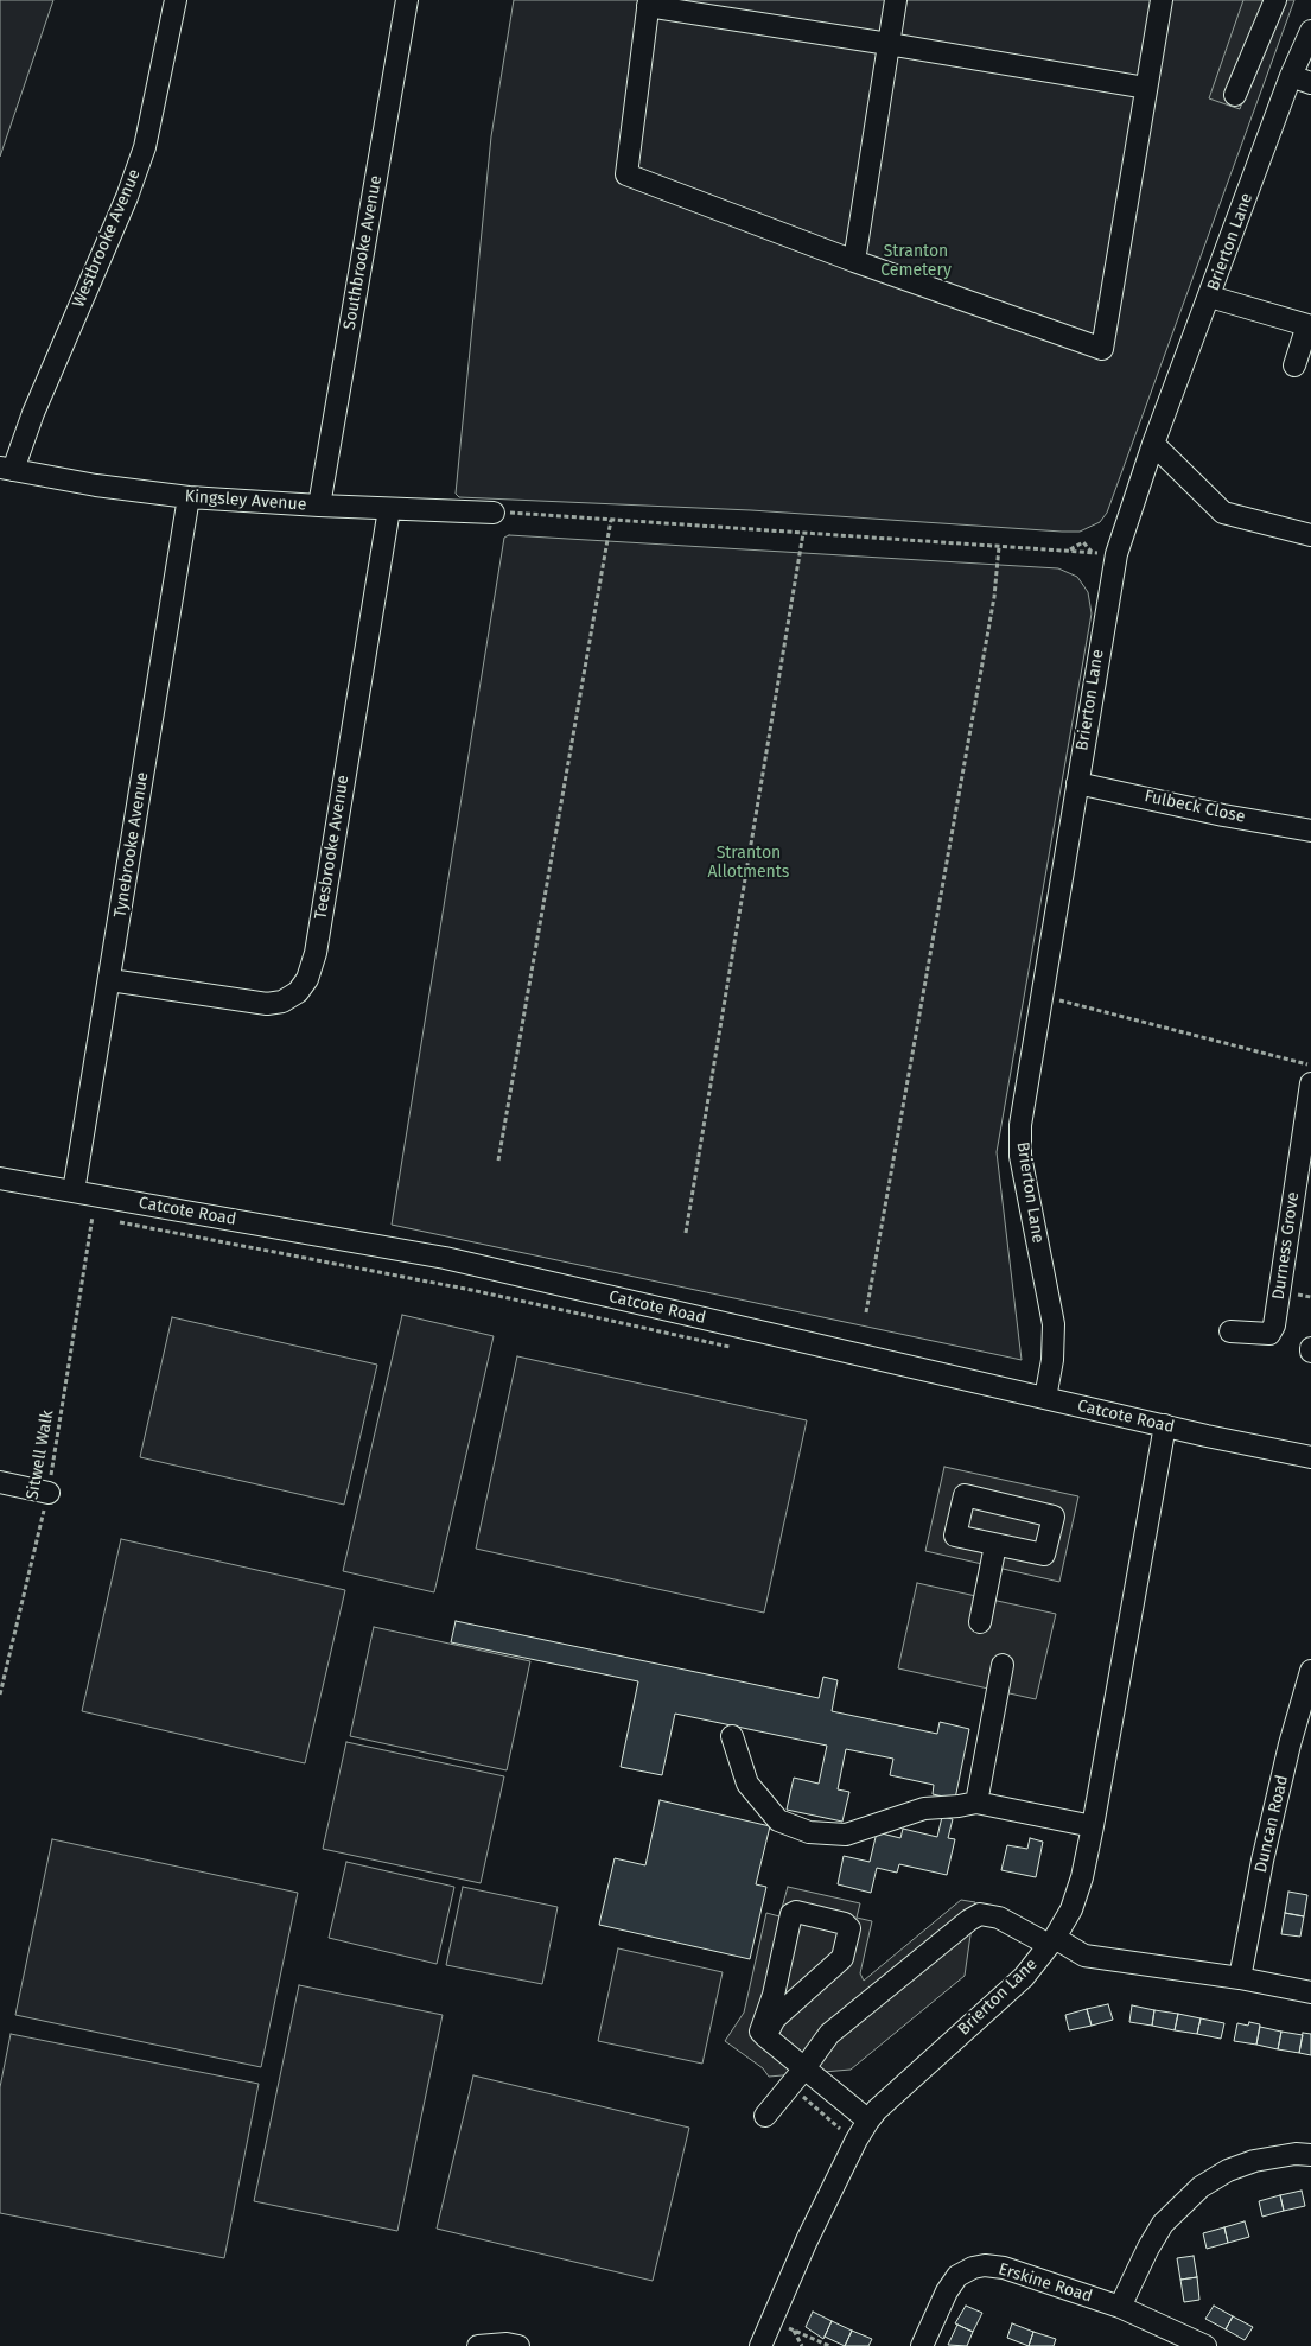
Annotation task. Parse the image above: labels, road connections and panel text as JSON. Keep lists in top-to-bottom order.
{
  "streets": {
    "street": [
      "Westbrooke Avenue",
      "Brierton Lane",
      "Southbrooke Avenue",
      "Kingsley Avenue",
      "Fulbeck Close",
      "Tynebrooke Avenue",
      "Teesbrooke Avenue",
      "Catcote Road",
      "Durness Grove",
      "Duncan Road",
      "Erskine Road"
    ],
    "path": ["Sitwell Walk"]
  },
  "crossings": [
    ["Westbrooke Avenue", "Kingsley Avenue"],
    ["Brierton Lane", "Fulbeck Close"],
    ["Brierton Lane", "Catcote Road"],
    ["Southbrooke Avenue", "Kingsley Avenue"],
    ["Kingsley Avenue", "Tynebrooke Avenue"],
    ["Kingsley Avenue", "Teesbrooke Avenue"],
    ["Tynebrooke Avenue", "Teesbrooke Avenue"],
    ["Tynebrooke Avenue", "Catcote Road"]
  ],
  "parks": ["Stranton Cemetery", "Stranton Allotments"]
}
